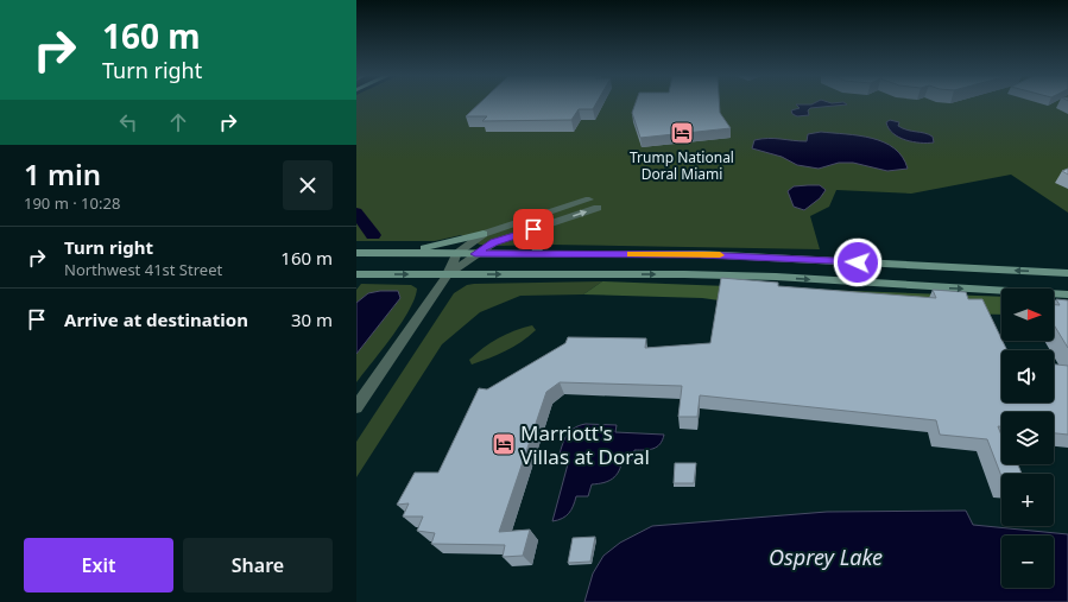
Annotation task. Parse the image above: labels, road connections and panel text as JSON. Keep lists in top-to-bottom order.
{
  "water": ["Osprey Lake"],
  "places": {
    "hotel": ["Trump National Doral Miami", "Marriott's Villas at Doral"]
  },
  "north": "right",
  "page": {
    "turn": ["160 m", "Turn right"],
    "heading": ["1 min", "190 m · 10:28"],
    "list": [
      {
        "name": "Turn right",
        "note": "Northwest 41st Street",
        "value": "160 m"
      },
      {
        "name": "Arrive at destination",
        "value": "30 m"
      }
    ],
    "map_buttons": ["+", "−"],
    "buttons": ["Exit", "Share"]
  }
}
